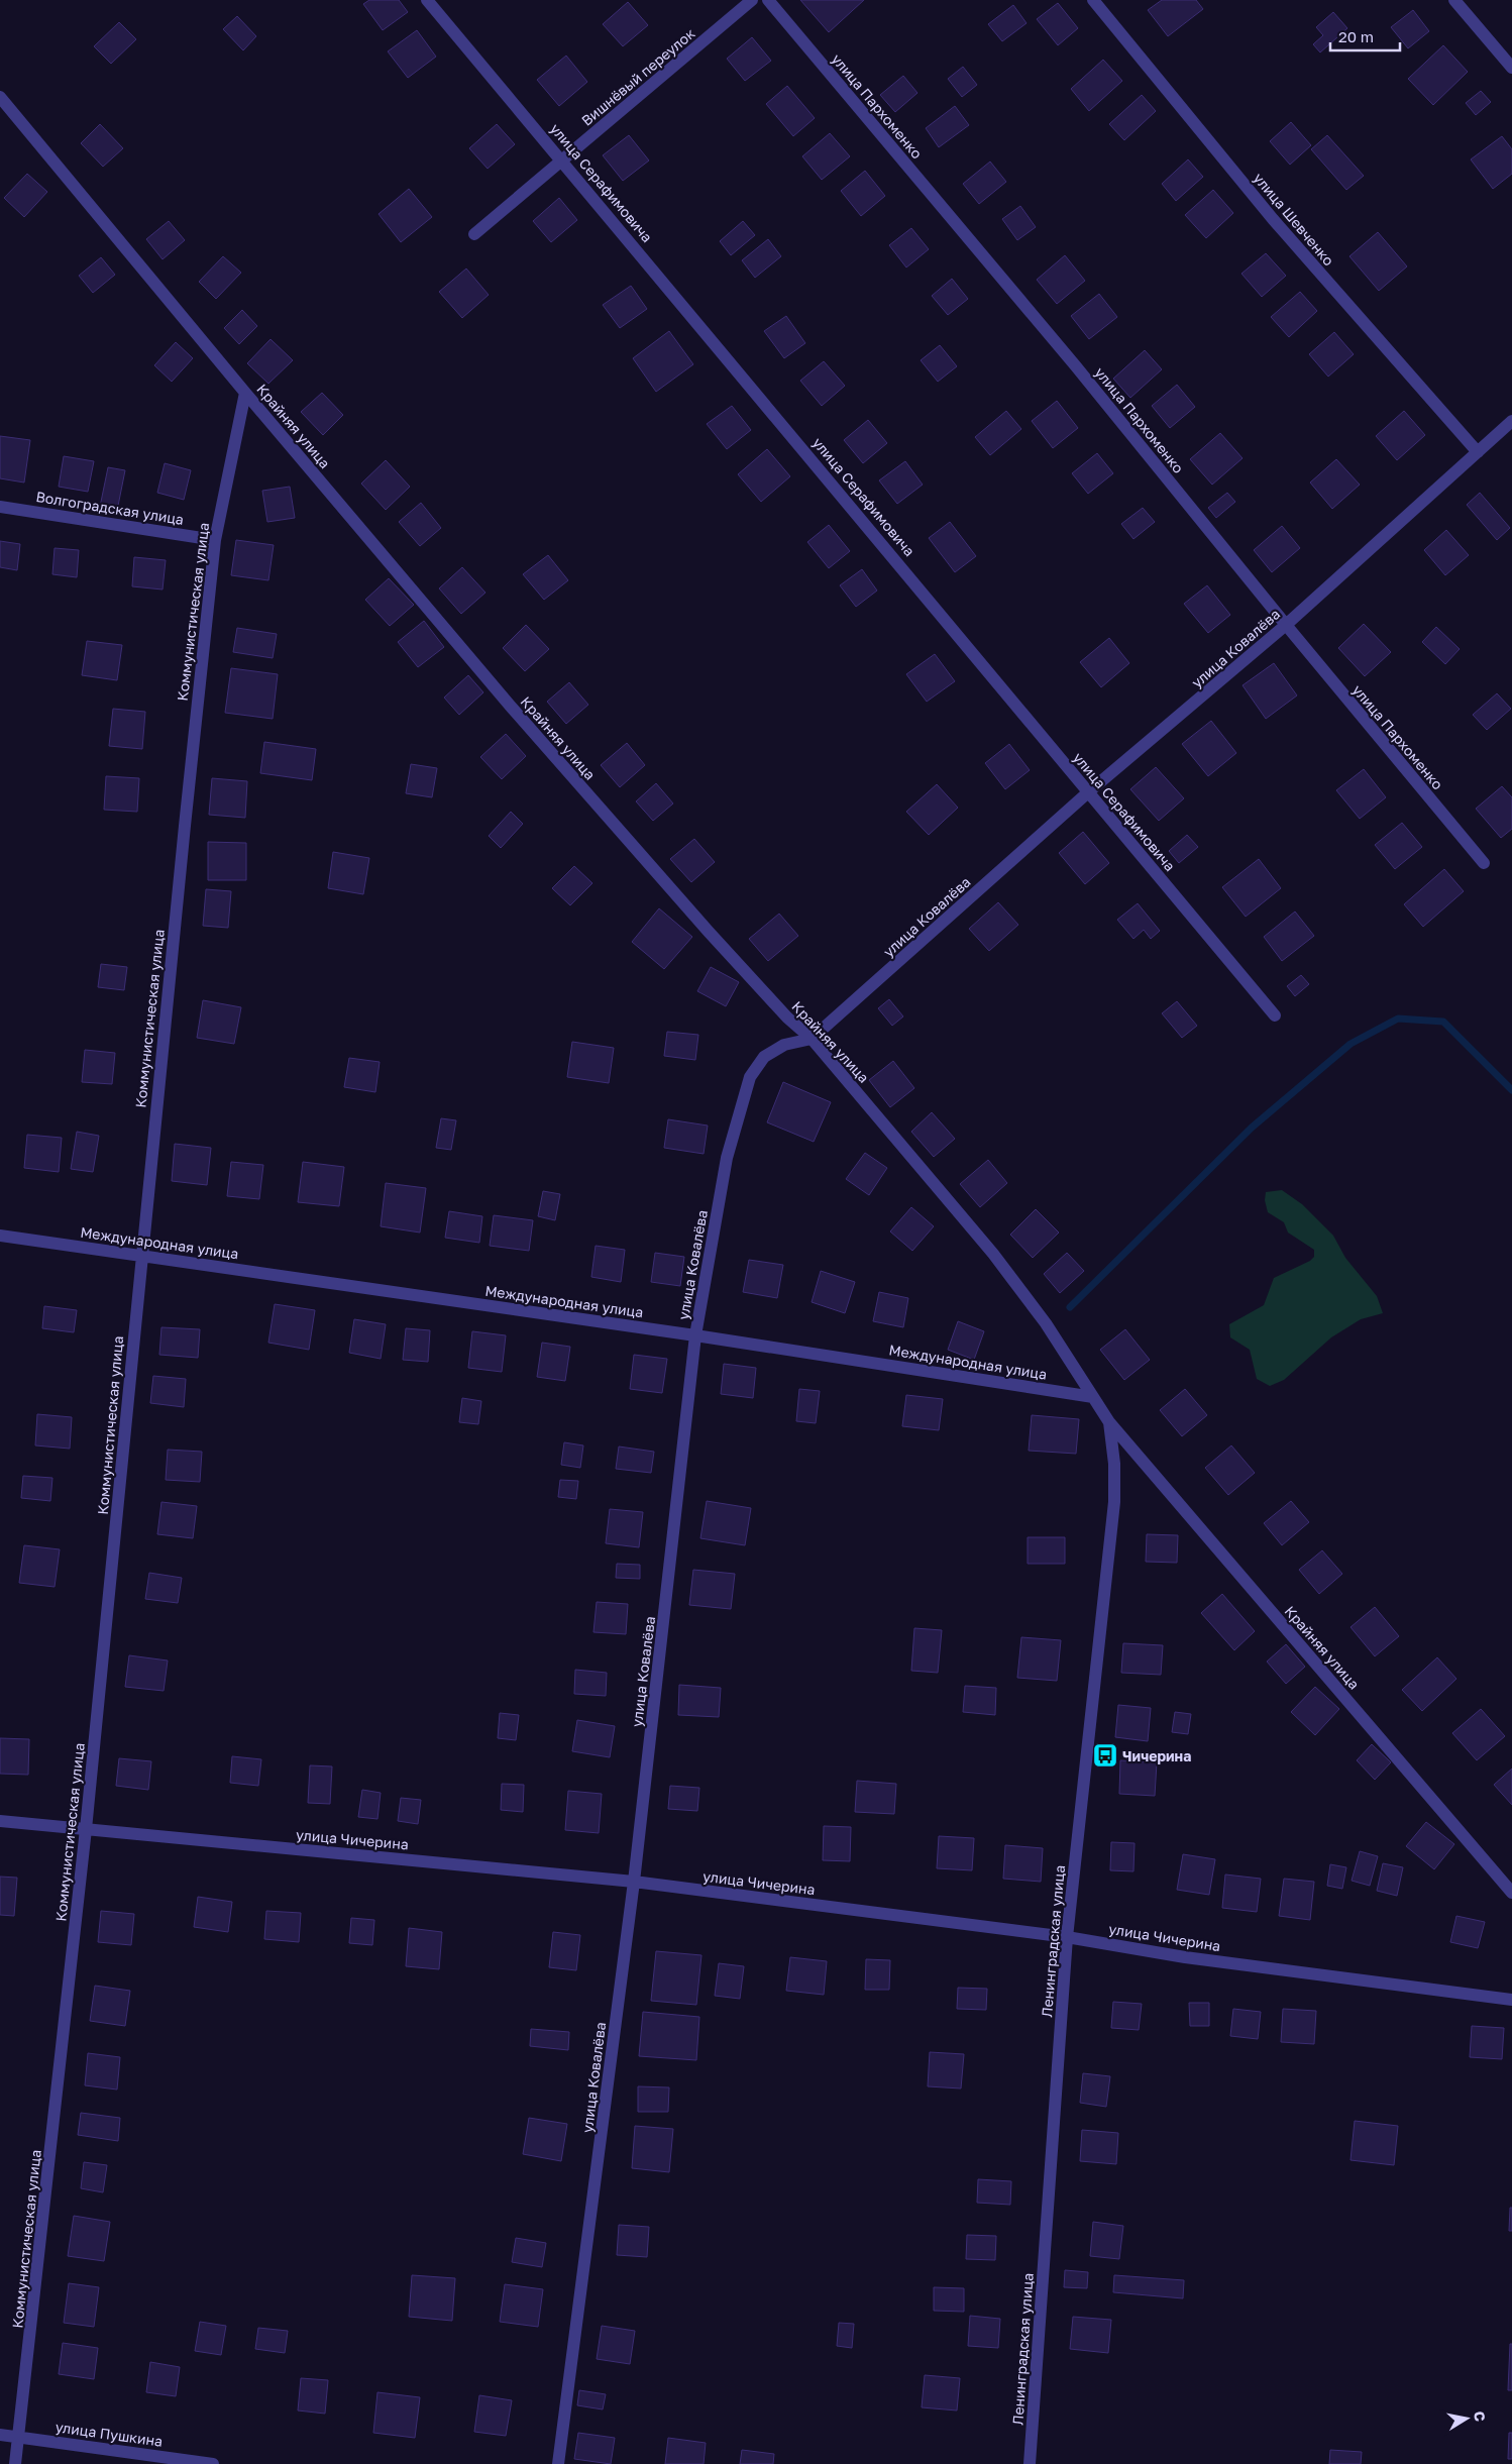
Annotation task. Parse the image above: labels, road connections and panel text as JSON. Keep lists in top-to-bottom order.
{
  "streets": {
    "street": [
      "Вишнёвый переулок",
      "улица Пархоменко",
      "улица Серафимовича",
      "улица Шевченко",
      "Крайняя улица",
      "Волгоградская улица",
      "Коммунистическая улица",
      "улица Ковалёва",
      "Международная улица",
      "улица Чичерина",
      "Ленинградская улица",
      "улица Пушкина"
    ]
  },
  "crossings": [
    ["Вишнёвый переулок", "улица Серафимовича"],
    ["улица Пархоменко", "улица Ковалёва"],
    ["улица Серафимовича", "улица Ковалёва"],
    ["улица Шевченко", "улица Ковалёва"],
    ["Крайняя улица", "Коммунистическая улица"],
    ["Крайняя улица", "улица Ковалёва"],
    ["Крайняя улица", "Международная улица"],
    ["Крайняя улица", "Ленинградская улица"],
    ["Волгоградская улица", "Коммунистическая улица"],
    ["Коммунистическая улица", "Международная улица"],
    ["Коммунистическая улица", "улица Чичерина"],
    ["Коммунистическая улица", "улица Пушкина"],
    ["улица Ковалёва", "Международная улица"],
    ["улица Ковалёва", "улица Чичерина"],
    ["улица Чичерина", "Ленинградская улица"]
  ],
  "places": {
    "bus stop": ["Чичерина"]
  },
  "scale_bar": "20 m",
  "north": "right"
}
